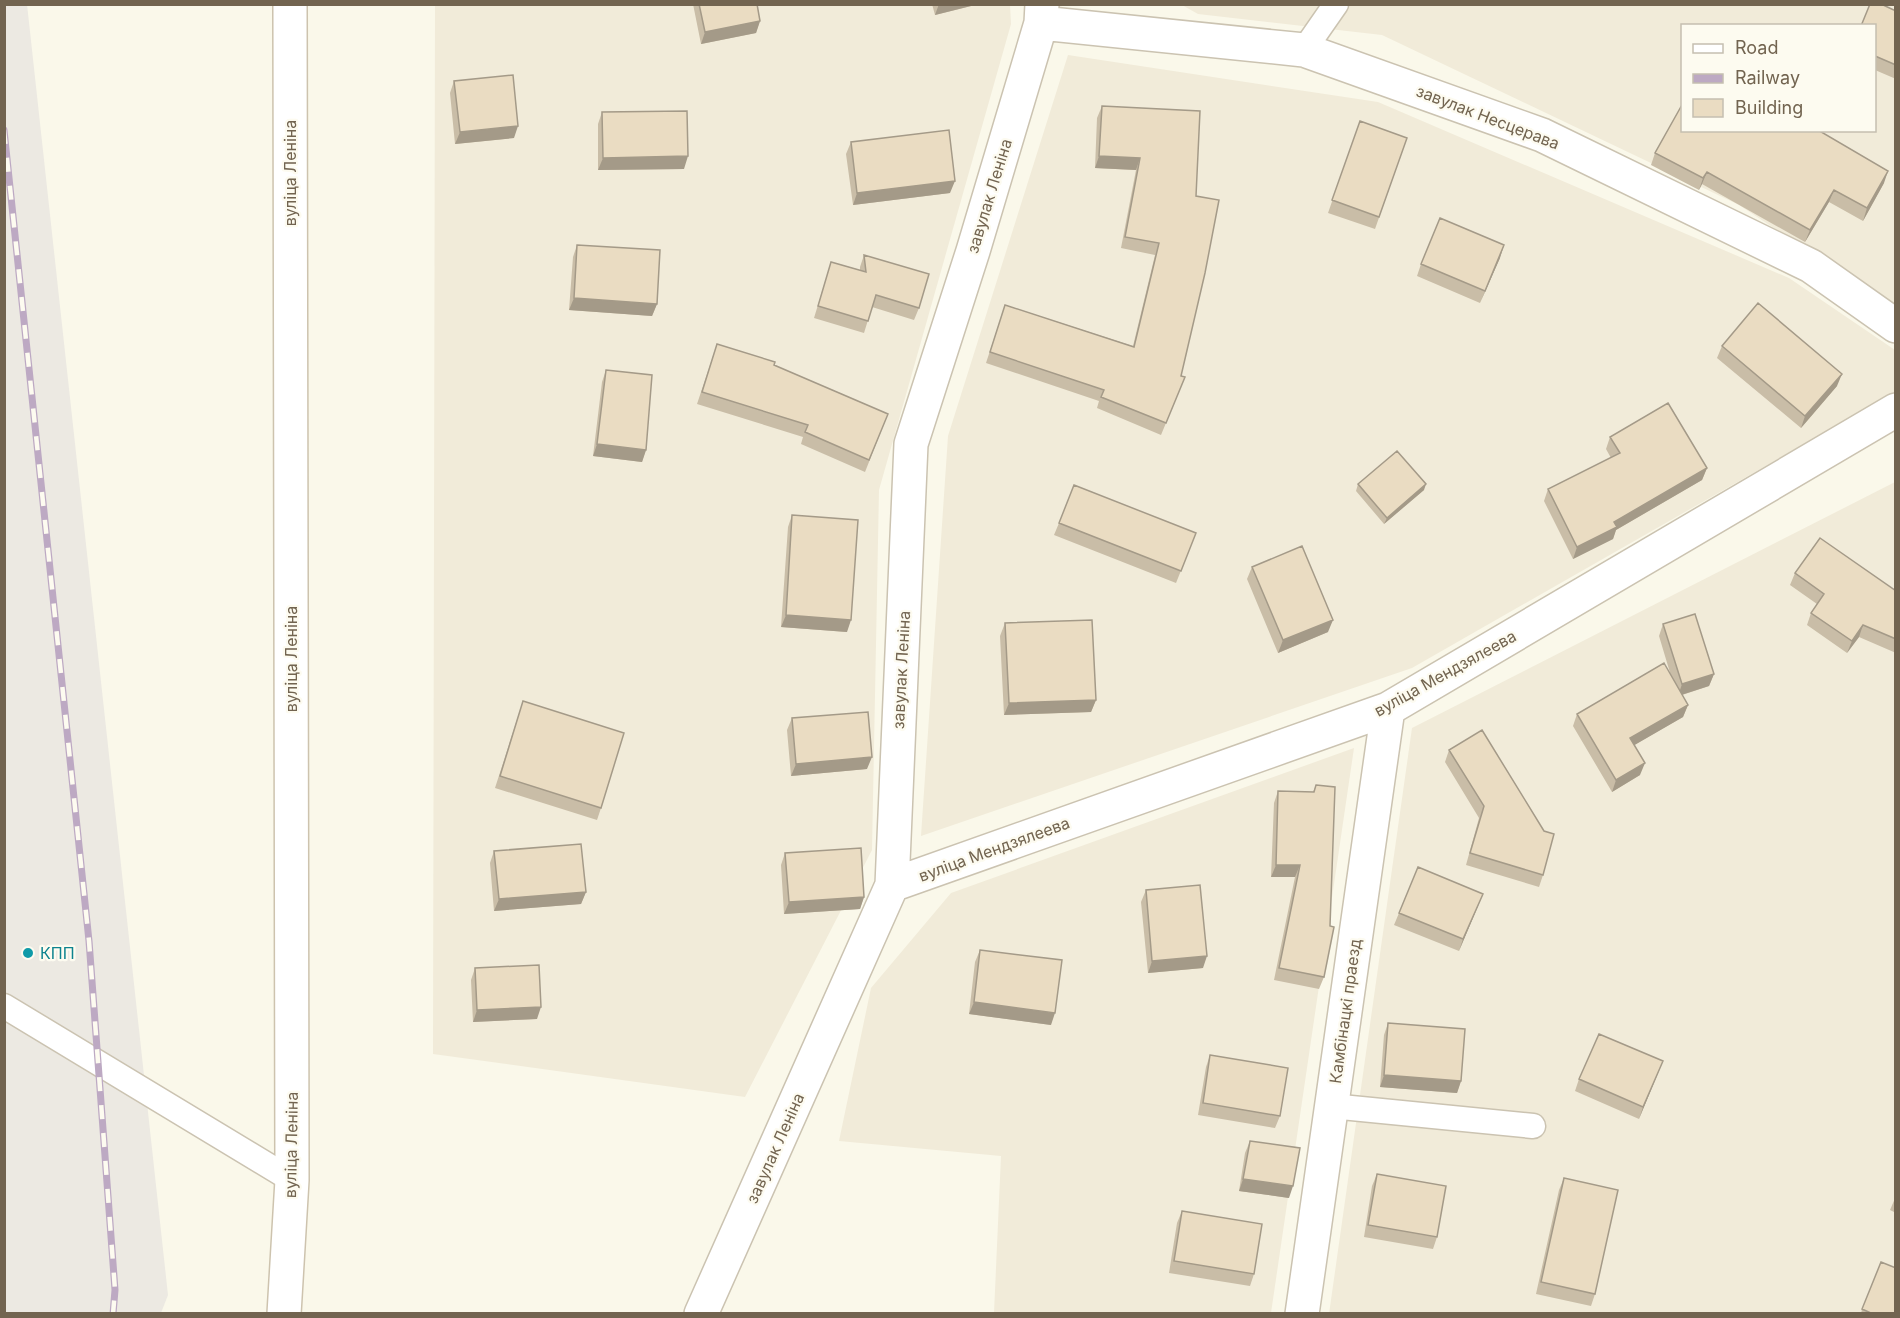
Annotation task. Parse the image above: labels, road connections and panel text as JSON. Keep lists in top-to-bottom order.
{
  "streets": {
    "street": [
      "завулак Несцерава",
      "вуліца Леніна",
      "завулак Леніна",
      "вуліца Мендзялеева",
      "Камбінацкі праезд"
    ]
  },
  "crossings": [
    ["завулак Несцерава", "завулак Леніна"],
    ["завулак Леніна", "вуліца Мендзялеева"],
    ["вуліца Мендзялеева", "Камбінацкі праезд"]
  ],
  "places": ["КПП"],
  "legend": ["Road", "Railway", "Building"]
}
